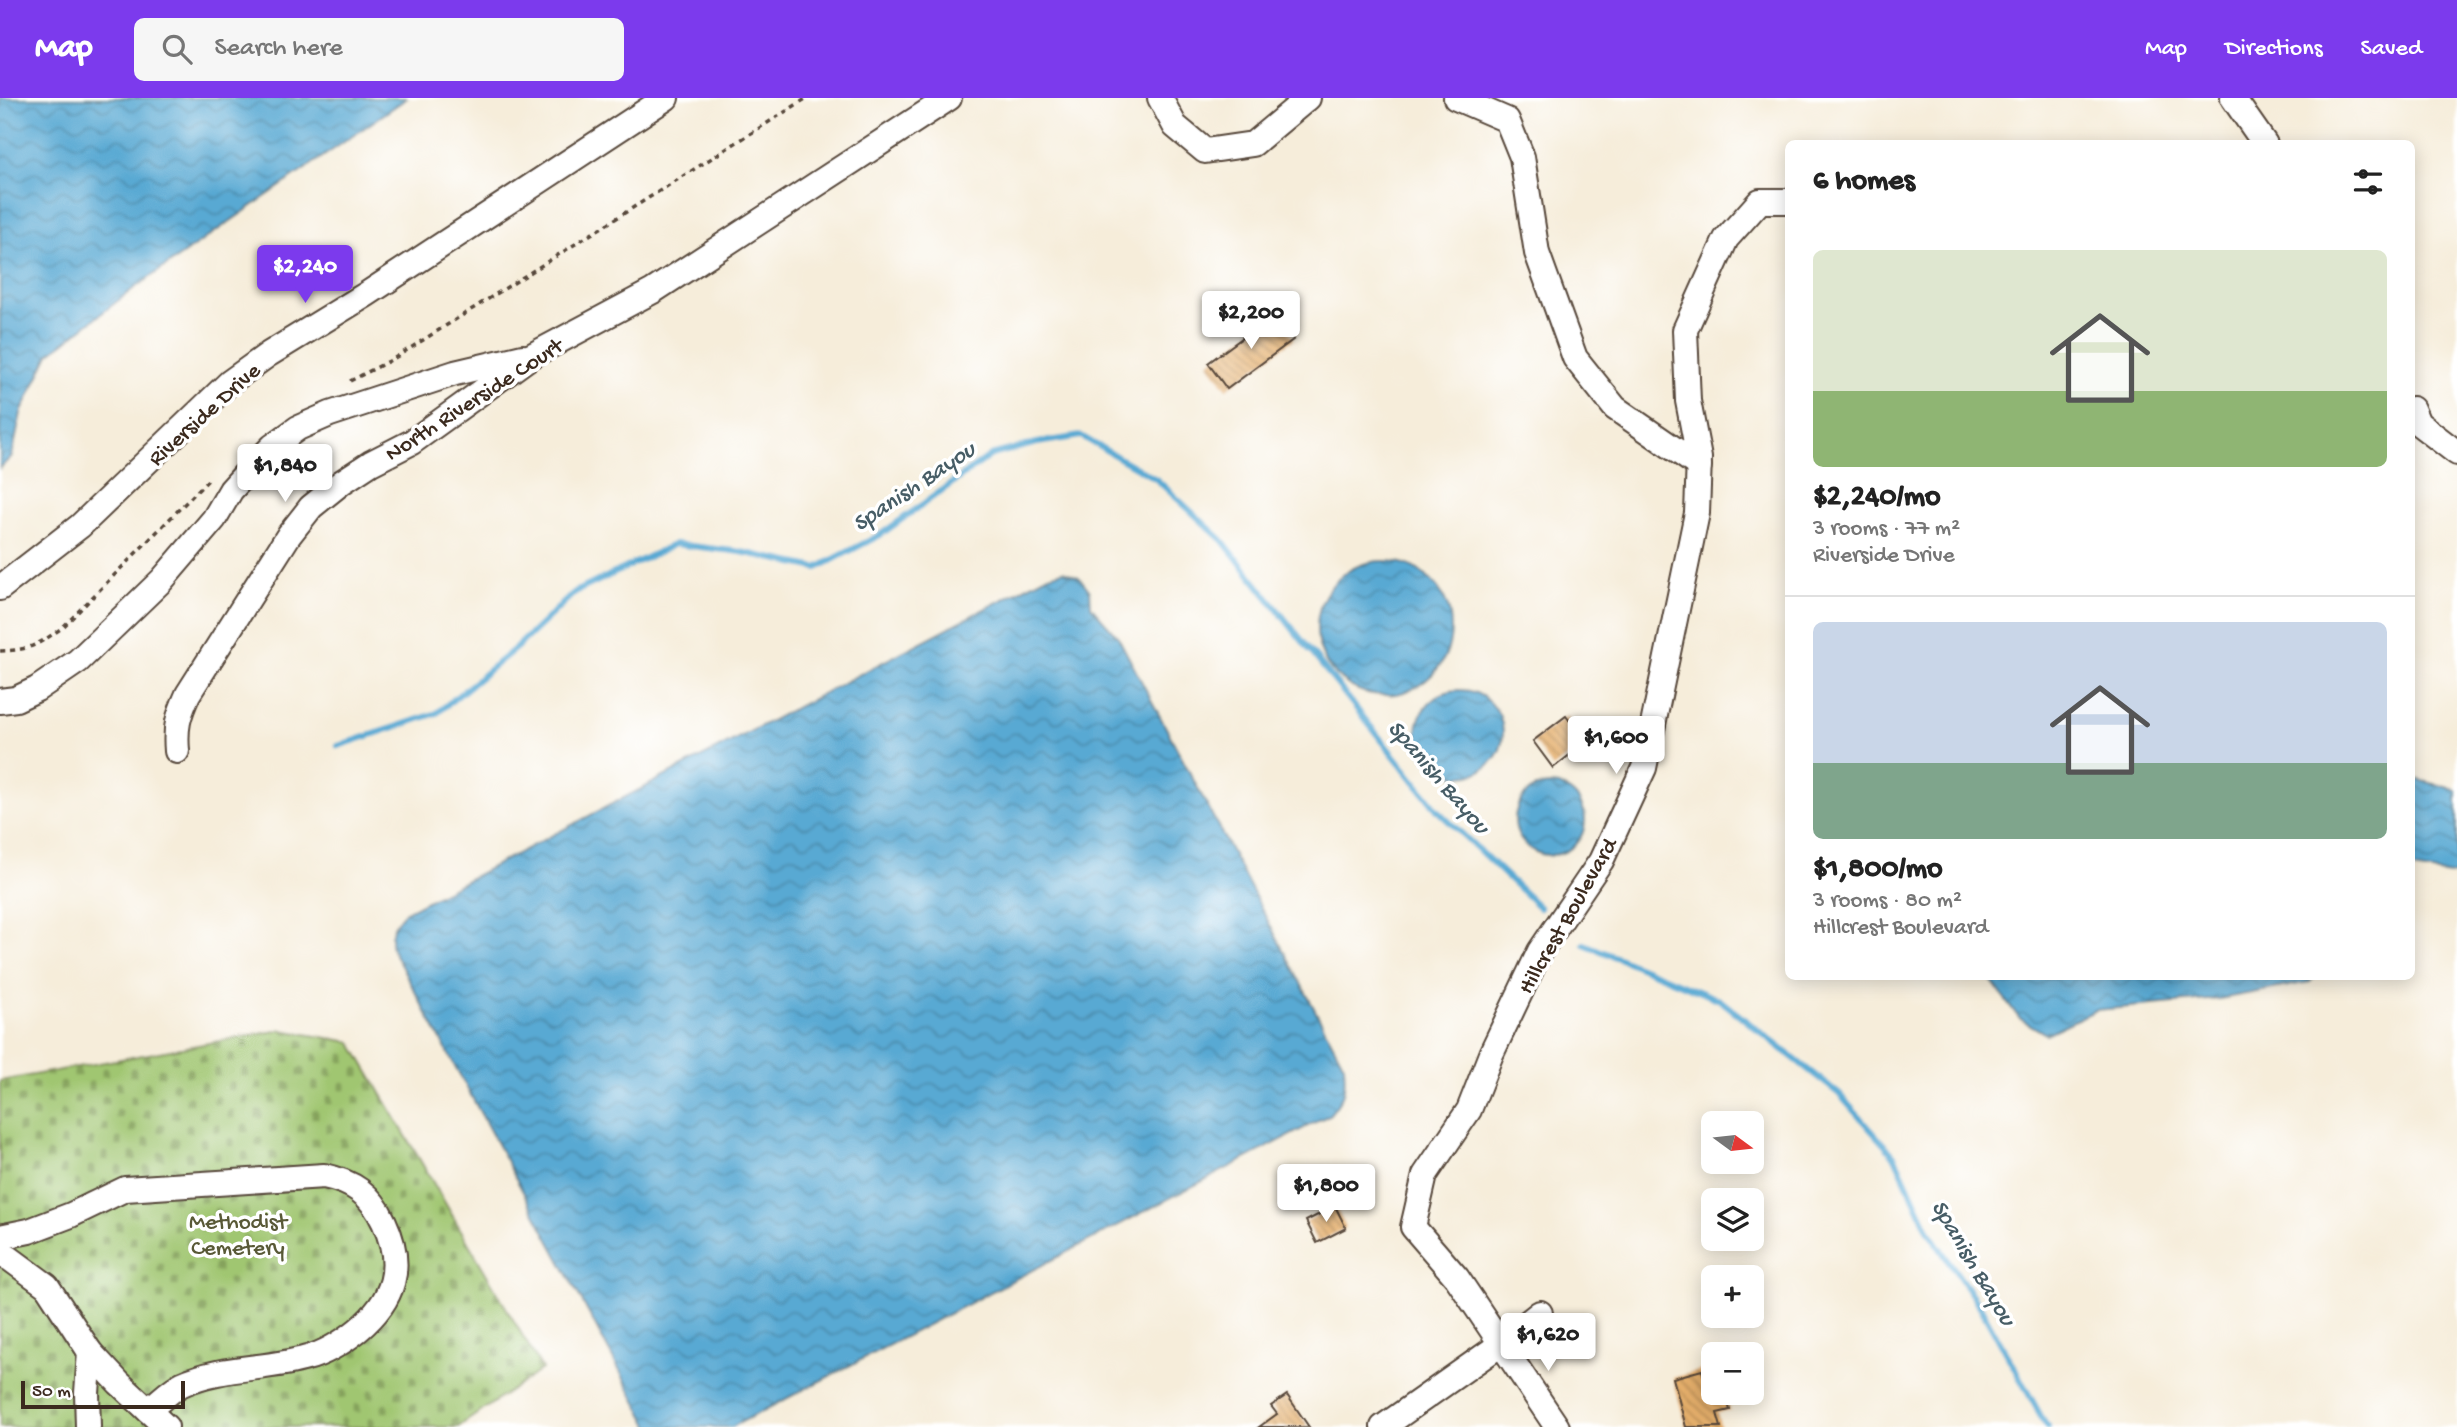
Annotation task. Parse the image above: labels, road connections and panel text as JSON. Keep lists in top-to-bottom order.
{
  "streets": {
    "street": ["North Riverside Court", "Riverside Drive", "Hillcrest Boulevard"]
  },
  "water": ["Spanish Bayou"],
  "parks": ["Methodist Cemetery"],
  "scale_bar": "50 m",
  "north": "right",
  "page": {
    "header": "Map",
    "search": "Search here",
    "nav": ["Map", "Directions", "Saved"],
    "heading": "6 homes",
    "list": [
      {
        "name": "$2,240/mo",
        "note": "3 rooms · 77 m² · Riverside Drive"
      },
      {
        "name": "$1,800/mo",
        "note": "3 rooms · 80 m² · Hillcrest Boulevard"
      }
    ],
    "price": [
      "$2,240",
      "$2,200",
      "$1,840",
      "$1,600",
      "$1,800",
      "$1,620"
    ],
    "map_buttons": ["+", "−"],
    "scale": "50 m"
  }
}
